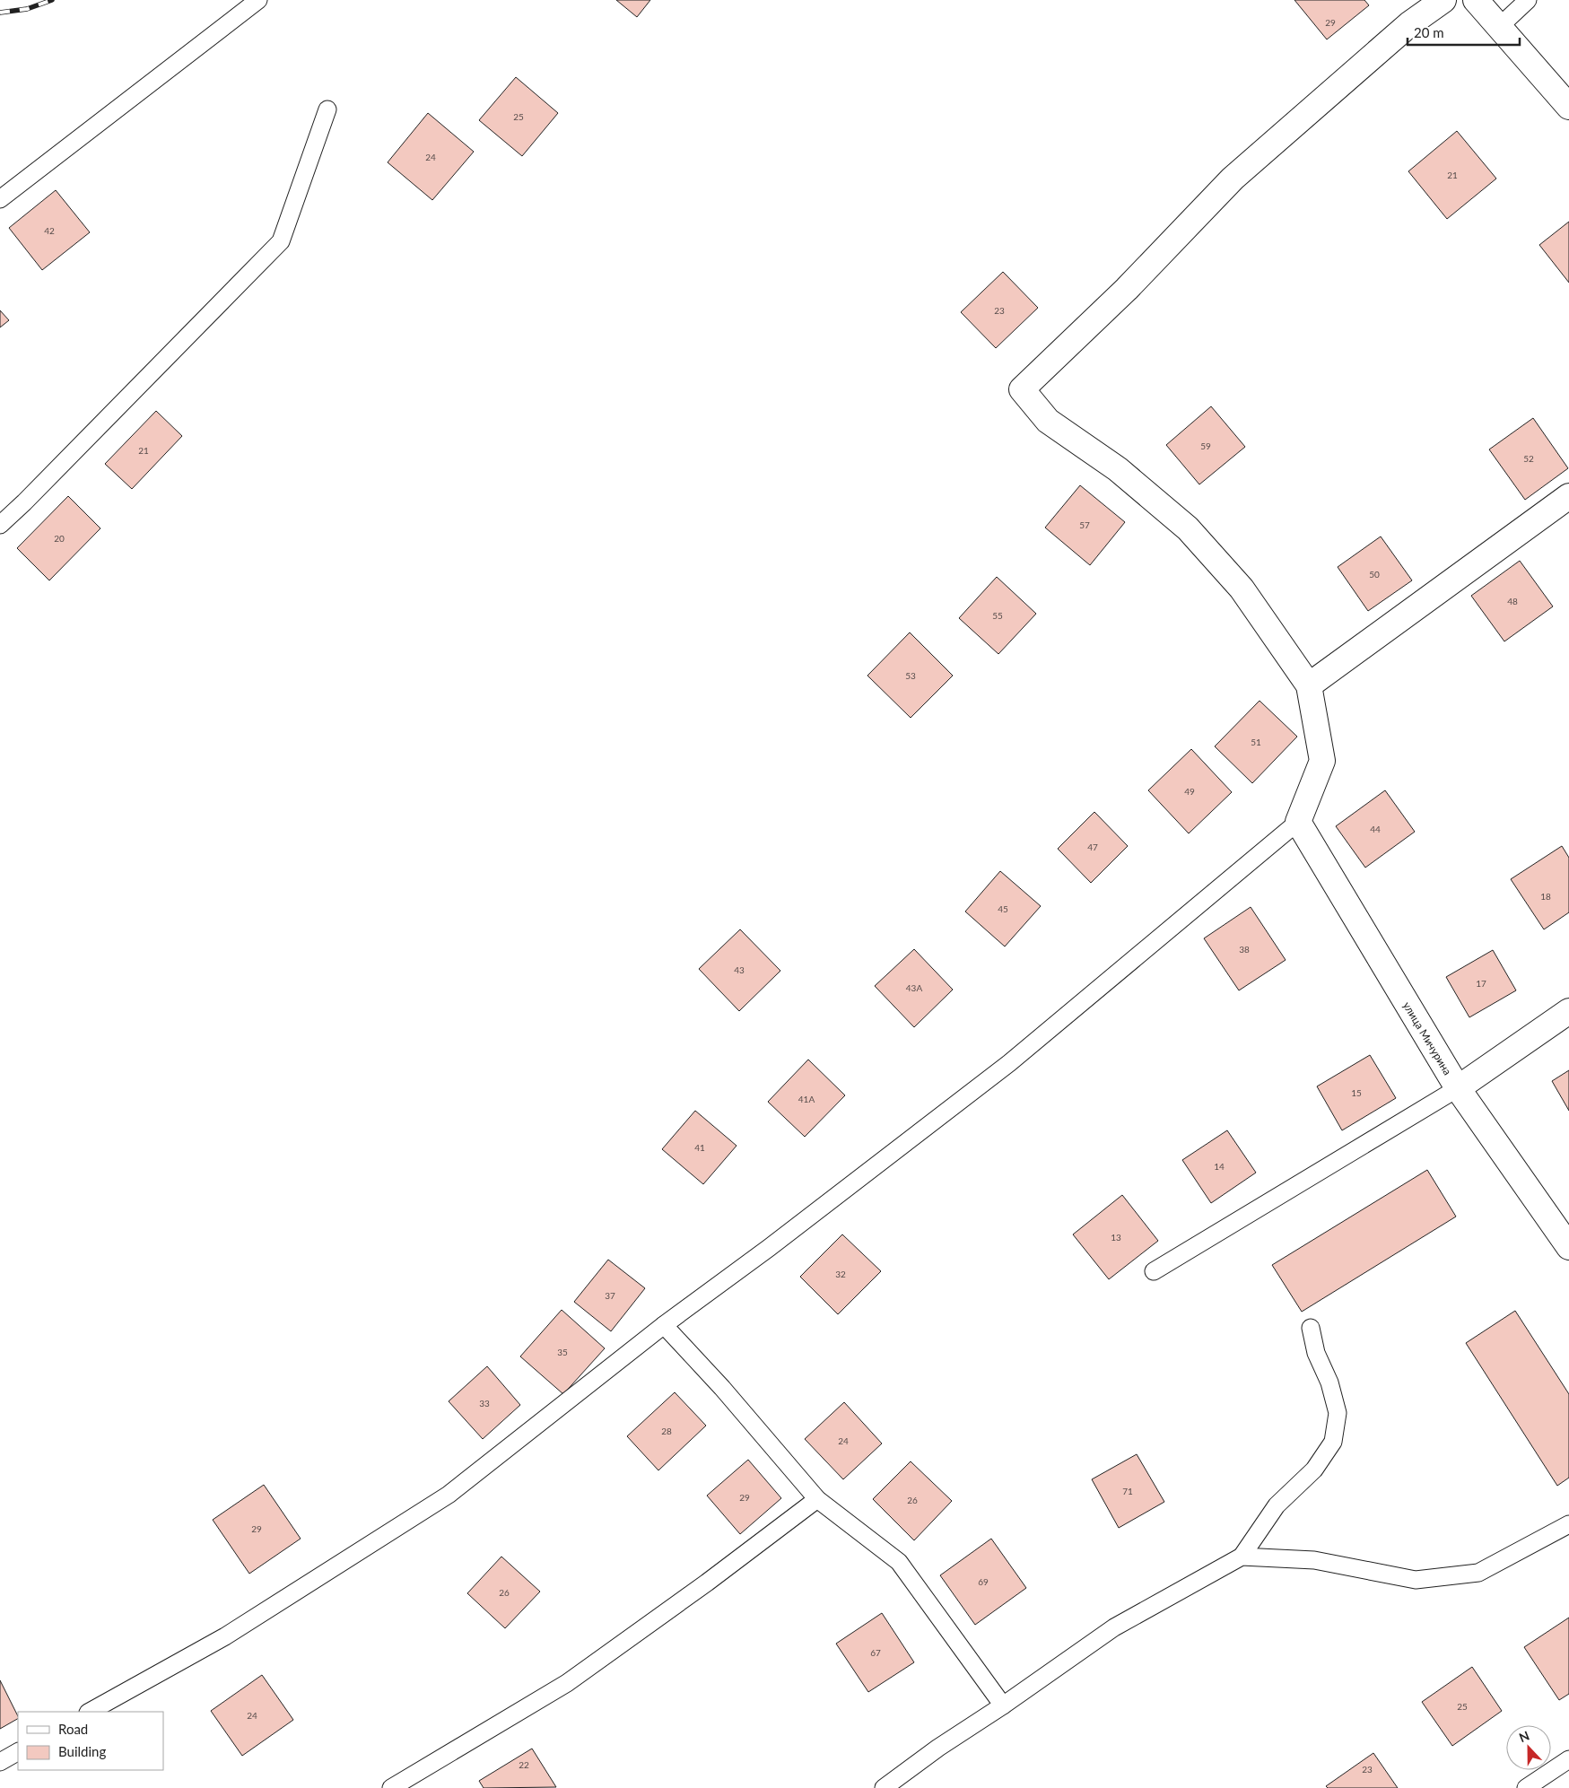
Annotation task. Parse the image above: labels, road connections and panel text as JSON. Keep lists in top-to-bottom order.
{
  "streets": {
    "street": ["улица Мичурина"]
  },
  "house_numbers": [
    "29",
    "25",
    "24",
    "21",
    "42",
    "23",
    "59",
    "21",
    "52",
    "57",
    "20",
    "50",
    "48",
    "55",
    "53",
    "51",
    "49",
    "44",
    "47",
    "18",
    "45",
    "38",
    "43",
    "17",
    "43А",
    "15",
    "41А",
    "41",
    "14",
    "13",
    "32",
    "37",
    "35",
    "33",
    "28",
    "24",
    "71",
    "29",
    "26",
    "29",
    "69",
    "26",
    "67",
    "25",
    "24",
    "22",
    "23"
  ],
  "legend": ["Road", "Building"],
  "scale_bar": "20 m",
  "north": "top"
}
